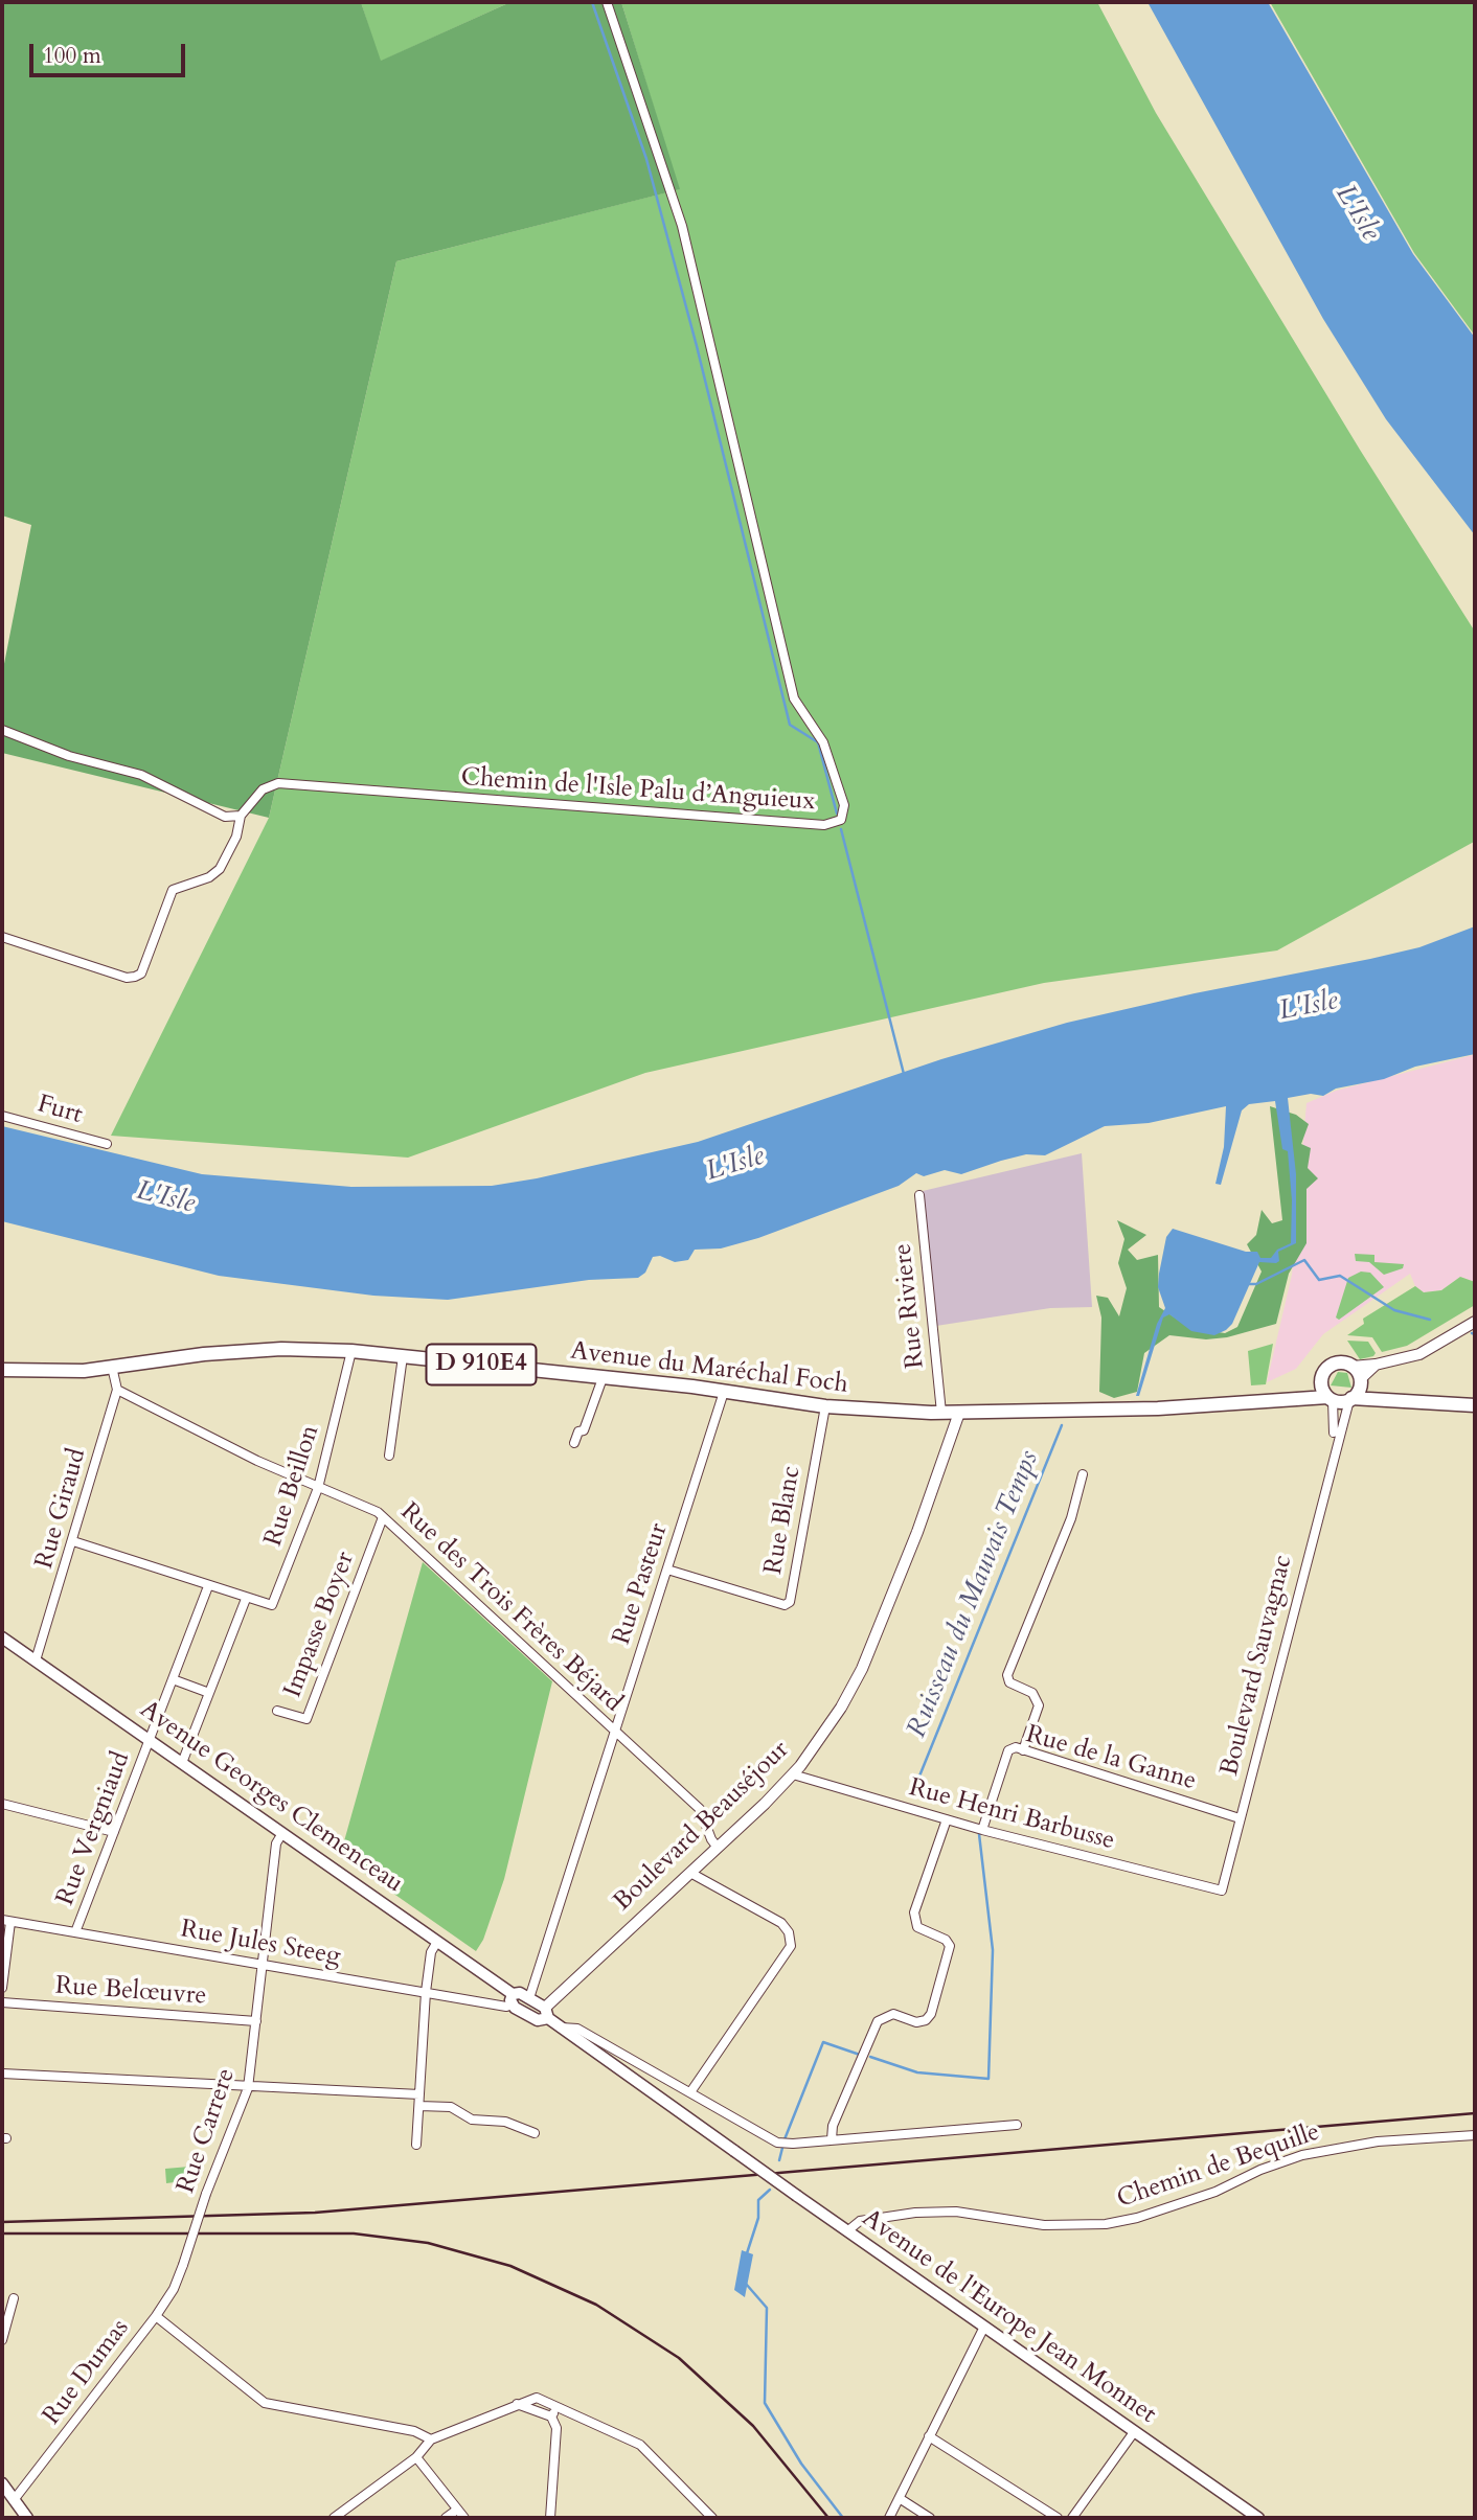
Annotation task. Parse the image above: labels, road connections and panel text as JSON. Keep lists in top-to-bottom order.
{
  "streets": {
    "main road": [
      "D 910E4",
      "Avenue du Maréchal Foch",
      "Avenue Georges Clemenceau",
      "Avenue de l'Europe Jean Monnet"
    ],
    "street": [
      "Chemin de l'Isle Palu d’Anguieux",
      "Furt",
      "Rue Riviere",
      "Rue Beillon",
      "Rue Giraud",
      "Rue Blanc",
      "Rue Pasteur",
      "Rue des Trois Frères Béjard",
      "Impasse Boyer",
      "Boulevard Sauvagnac",
      "Rue de la Ganne",
      "Rue Henri Barbusse",
      "Boulevard Beauséjour",
      "Rue Vergniaud",
      "Rue Jules Steeg",
      "Rue Belœuvre",
      "Rue Carrere",
      "Chemin de Bequille",
      "Rue Dumas"
    ]
  },
  "crossings": [
    ["Rue Riviere", "Avenue du Maréchal Foch"],
    ["Avenue du Maréchal Foch", "Rue Beillon"],
    ["Avenue du Maréchal Foch", "Rue Blanc"],
    ["Avenue du Maréchal Foch", "Rue Pasteur"],
    ["Avenue du Maréchal Foch", "Boulevard Sauvagnac"],
    ["Avenue du Maréchal Foch", "Boulevard Beauséjour"],
    ["Rue Beillon", "Rue des Trois Frères Béjard"],
    ["Rue Giraud", "Rue des Trois Frères Béjard"],
    ["Rue Giraud", "Avenue Georges Clemenceau"],
    ["Rue Blanc", "Rue Pasteur"],
    ["Rue Pasteur", "Rue des Trois Frères Béjard"],
    ["Rue Pasteur", "Avenue Georges Clemenceau"],
    ["Rue des Trois Frères Béjard", "Impasse Boyer"],
    ["Rue des Trois Frères Béjard", "Boulevard Beauséjour"],
    ["Boulevard Sauvagnac", "Rue de la Ganne"],
    ["Boulevard Sauvagnac", "Rue Henri Barbusse"],
    ["Rue de la Ganne", "Rue Henri Barbusse"],
    ["Avenue Georges Clemenceau", "Boulevard Beauséjour"],
    ["Avenue Georges Clemenceau", "Rue Vergniaud"],
    ["Avenue Georges Clemenceau", "Rue Jules Steeg"],
    ["Avenue Georges Clemenceau", "Rue Carrere"],
    ["Avenue Georges Clemenceau", "Avenue de l'Europe Jean Monnet"],
    ["Rue Henri Barbusse", "Boulevard Beauséjour"],
    ["Rue Vergniaud", "Rue Jules Steeg"],
    ["Rue Jules Steeg", "Rue Carrere"],
    ["Rue Belœuvre", "Rue Carrere"],
    ["Rue Carrere", "Rue Dumas"],
    ["Chemin de Bequille", "Avenue de l'Europe Jean Monnet"]
  ],
  "water": ["L'Isle", "Ruisseau du Mauvais Temps"],
  "scale_bar": "100 m"
}
